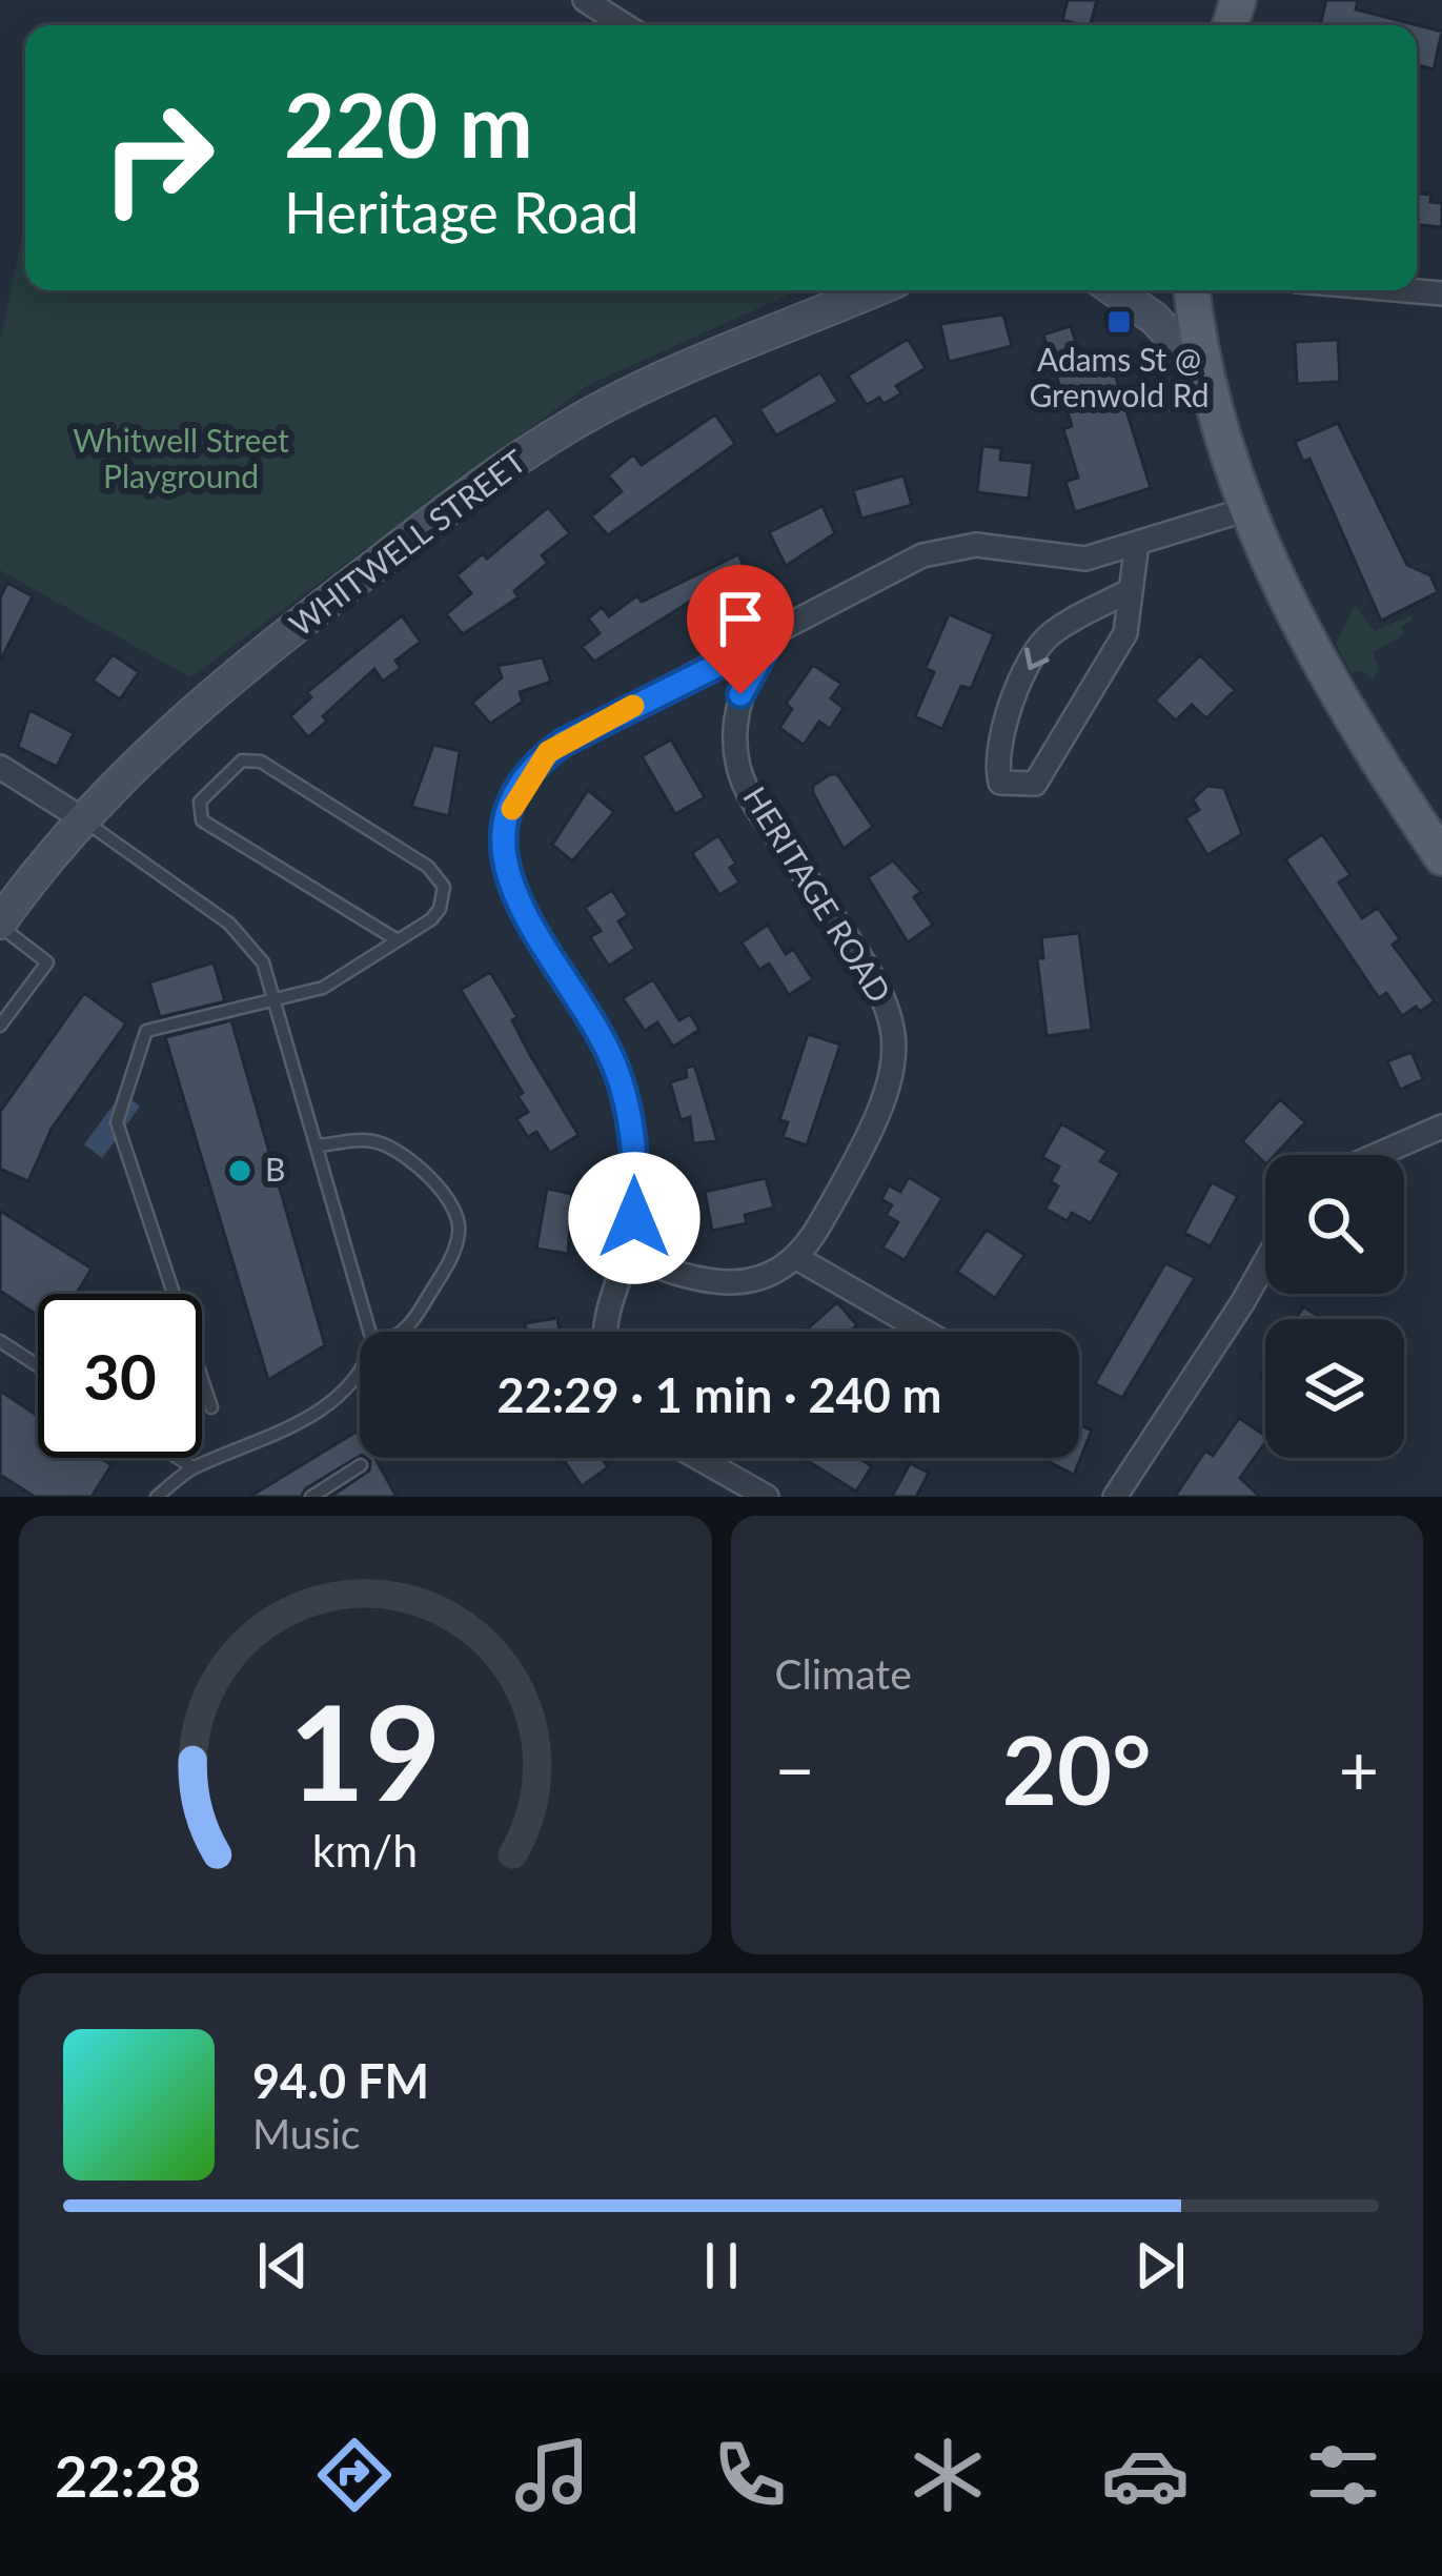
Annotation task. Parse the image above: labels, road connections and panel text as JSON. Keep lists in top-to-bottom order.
{
  "streets": {
    "street": ["WHITWELL STREET", "HERITAGE ROAD"]
  },
  "parks": ["Whitwell Street Playground"],
  "places": {
    "transit": ["Adams St @ Grenwold Rd"],
    "other": ["B"]
  },
  "page": {
    "turn": ["220 m", "Heritage Road"],
    "limit": "30",
    "trip": "22:29 · 1 min · 240 m",
    "tile": "Climate",
    "heat": ["−", "20°", "+"],
    "song": ["94.0 FM", "Music"],
    "tabs": "22:28",
    "gauge": ["19", "km/h"]
  }
}
